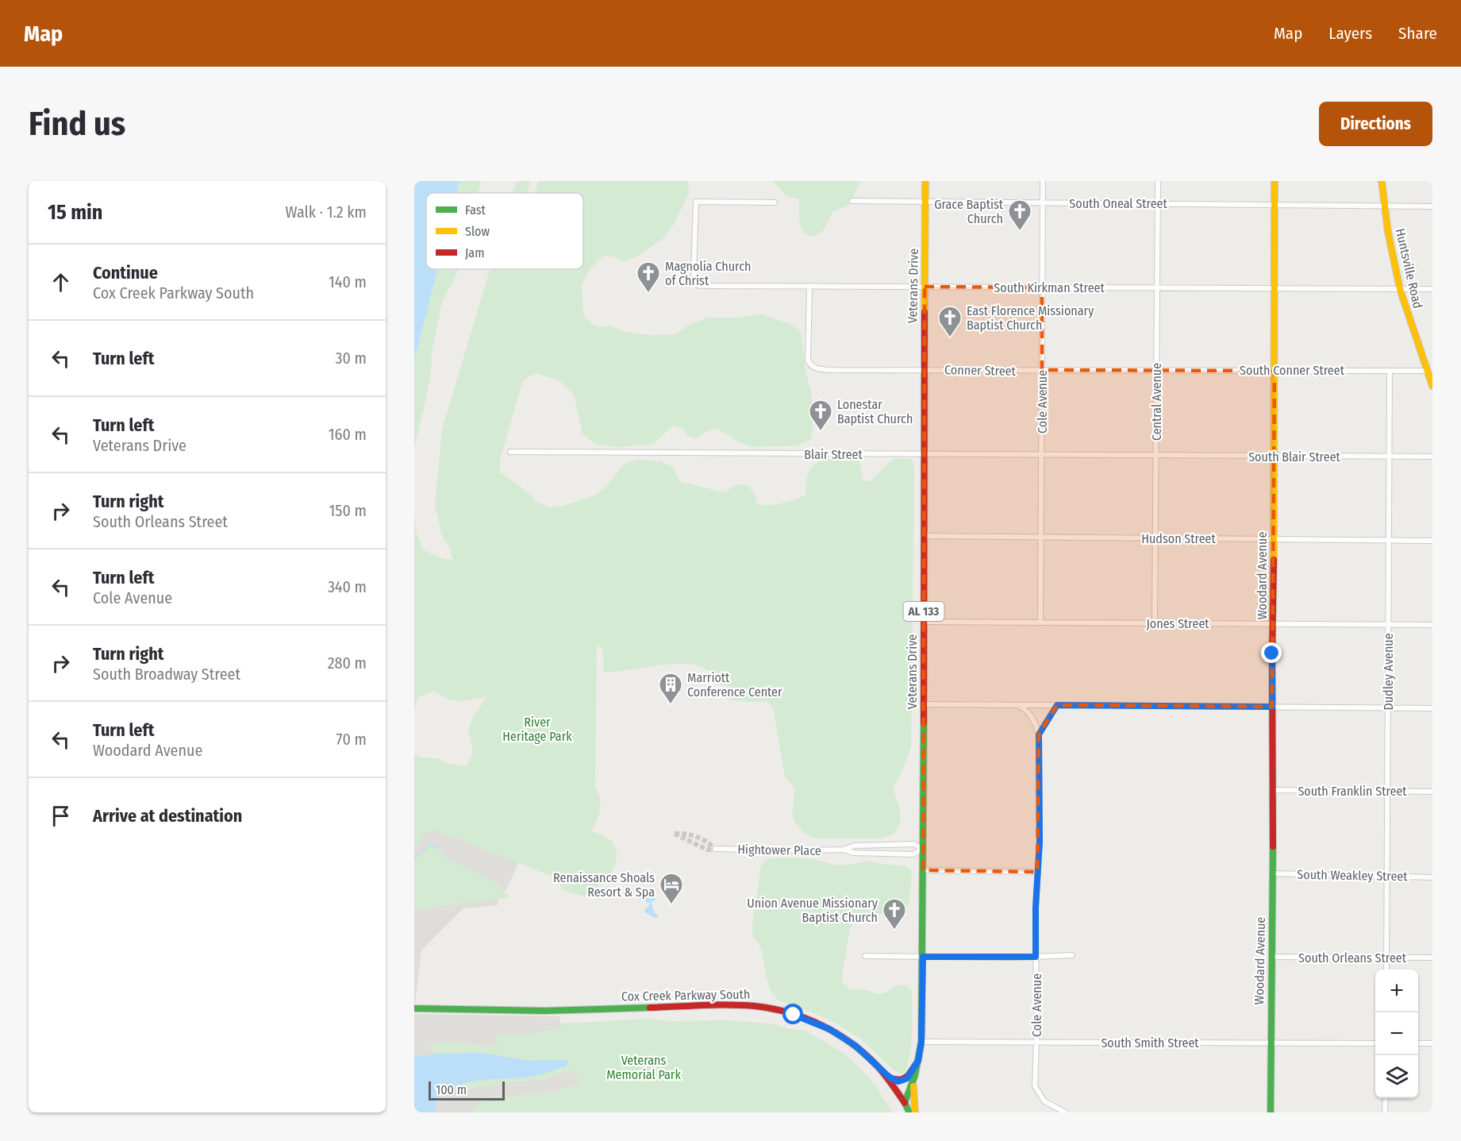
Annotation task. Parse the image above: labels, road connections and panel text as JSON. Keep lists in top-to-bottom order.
{
  "streets": {
    "main road": [
      "Huntsville Road",
      "Veterans Drive",
      "Woodard Avenue",
      "AL 133",
      "Cox Creek Parkway South"
    ],
    "street": [
      "South Oneal Street",
      "South Kirkman Street",
      "Conner Street",
      "South Conner Street",
      "Cole Avenue",
      "Central Avenue",
      "Blair Street",
      "South Blair Street",
      "Hudson Street",
      "Jones Street",
      "Dudley Avenue",
      "South Franklin Street",
      "Hightower Place",
      "South Weakley Street",
      "South Orleans Street",
      "South Smith Street"
    ]
  },
  "crossings": [
    ["South Oneal Street", "Huntsville Road"],
    ["South Oneal Street", "Veterans Drive"],
    ["South Oneal Street", "Cole Avenue"],
    ["South Oneal Street", "Central Avenue"],
    ["South Oneal Street", "Woodard Avenue"],
    ["Huntsville Road", "South Kirkman Street"],
    ["Huntsville Road", "South Conner Street"],
    ["Veterans Drive", "South Kirkman Street"],
    ["Veterans Drive", "Conner Street"],
    ["Veterans Drive", "Blair Street"],
    ["Veterans Drive", "Hudson Street"],
    ["Veterans Drive", "Jones Street"],
    ["Veterans Drive", "Hightower Place"],
    ["Veterans Drive", "Cox Creek Parkway South"],
    ["Veterans Drive", "South Smith Street"],
    ["South Kirkman Street", "Conner Street"],
    ["South Kirkman Street", "Cole Avenue"],
    ["South Kirkman Street", "Central Avenue"],
    ["South Kirkman Street", "Woodard Avenue"],
    ["Conner Street", "South Conner Street"],
    ["Conner Street", "Cole Avenue"],
    ["Conner Street", "Central Avenue"],
    ["South Conner Street", "Central Avenue"],
    ["South Conner Street", "Woodard Avenue"],
    ["South Conner Street", "Dudley Avenue"],
    ["Cole Avenue", "Blair Street"],
    ["Cole Avenue", "Hudson Street"],
    ["Cole Avenue", "Jones Street"],
    ["Cole Avenue", "South Smith Street"],
    ["Central Avenue", "Blair Street"],
    ["Central Avenue", "South Blair Street"],
    ["Central Avenue", "Hudson Street"],
    ["Central Avenue", "Jones Street"],
    ["Blair Street", "South Blair Street"],
    ["South Blair Street", "Woodard Avenue"],
    ["South Blair Street", "Dudley Avenue"],
    ["Hudson Street", "Woodard Avenue"],
    ["Hudson Street", "Dudley Avenue"],
    ["Woodard Avenue", "Jones Street"],
    ["Woodard Avenue", "South Franklin Street"],
    ["Woodard Avenue", "South Weakley Street"],
    ["Woodard Avenue", "South Orleans Street"],
    ["Woodard Avenue", "South Smith Street"],
    ["Jones Street", "Dudley Avenue"],
    ["Dudley Avenue", "South Franklin Street"],
    ["Dudley Avenue", "South Weakley Street"],
    ["Dudley Avenue", "South Orleans Street"]
  ],
  "parks": ["River Heritage Park", "Veterans Memorial Park"],
  "places": {
    "church": [
      "Grace Baptist Church",
      "Magnolia Church of Christ",
      "East Florence Missionary Baptist Church",
      "Lonestar Baptist Church",
      "Union Avenue Missionary Baptist Church"
    ],
    "building": ["Marriott Conference Center"],
    "hotel": ["Renaissance Shoals Resort & Spa"]
  },
  "legend": ["Fast", "Slow", "Jam"],
  "scale_bar": "100 m",
  "page": {
    "header": "Map",
    "nav": ["Map", "Layers", "Share"],
    "buttons": "Directions",
    "title": "Find us",
    "heading": ["15 min", "Walk · 1.2 km"],
    "list": [
      ["Continue", "Cox Creek Parkway South", "140 m"],
      ["Turn left", "30 m"],
      ["Turn left", "Veterans Drive", "160 m"],
      ["Turn right", "South Orleans Street", "150 m"],
      ["Turn left", "Cole Avenue", "340 m"],
      ["Turn right", "South Broadway Street", "280 m"],
      ["Turn left", "Woodard Avenue", "70 m"],
      "Arrive at destination"
    ],
    "map_buttons": ["+", "−"],
    "scale": "100 m"
  }
}
